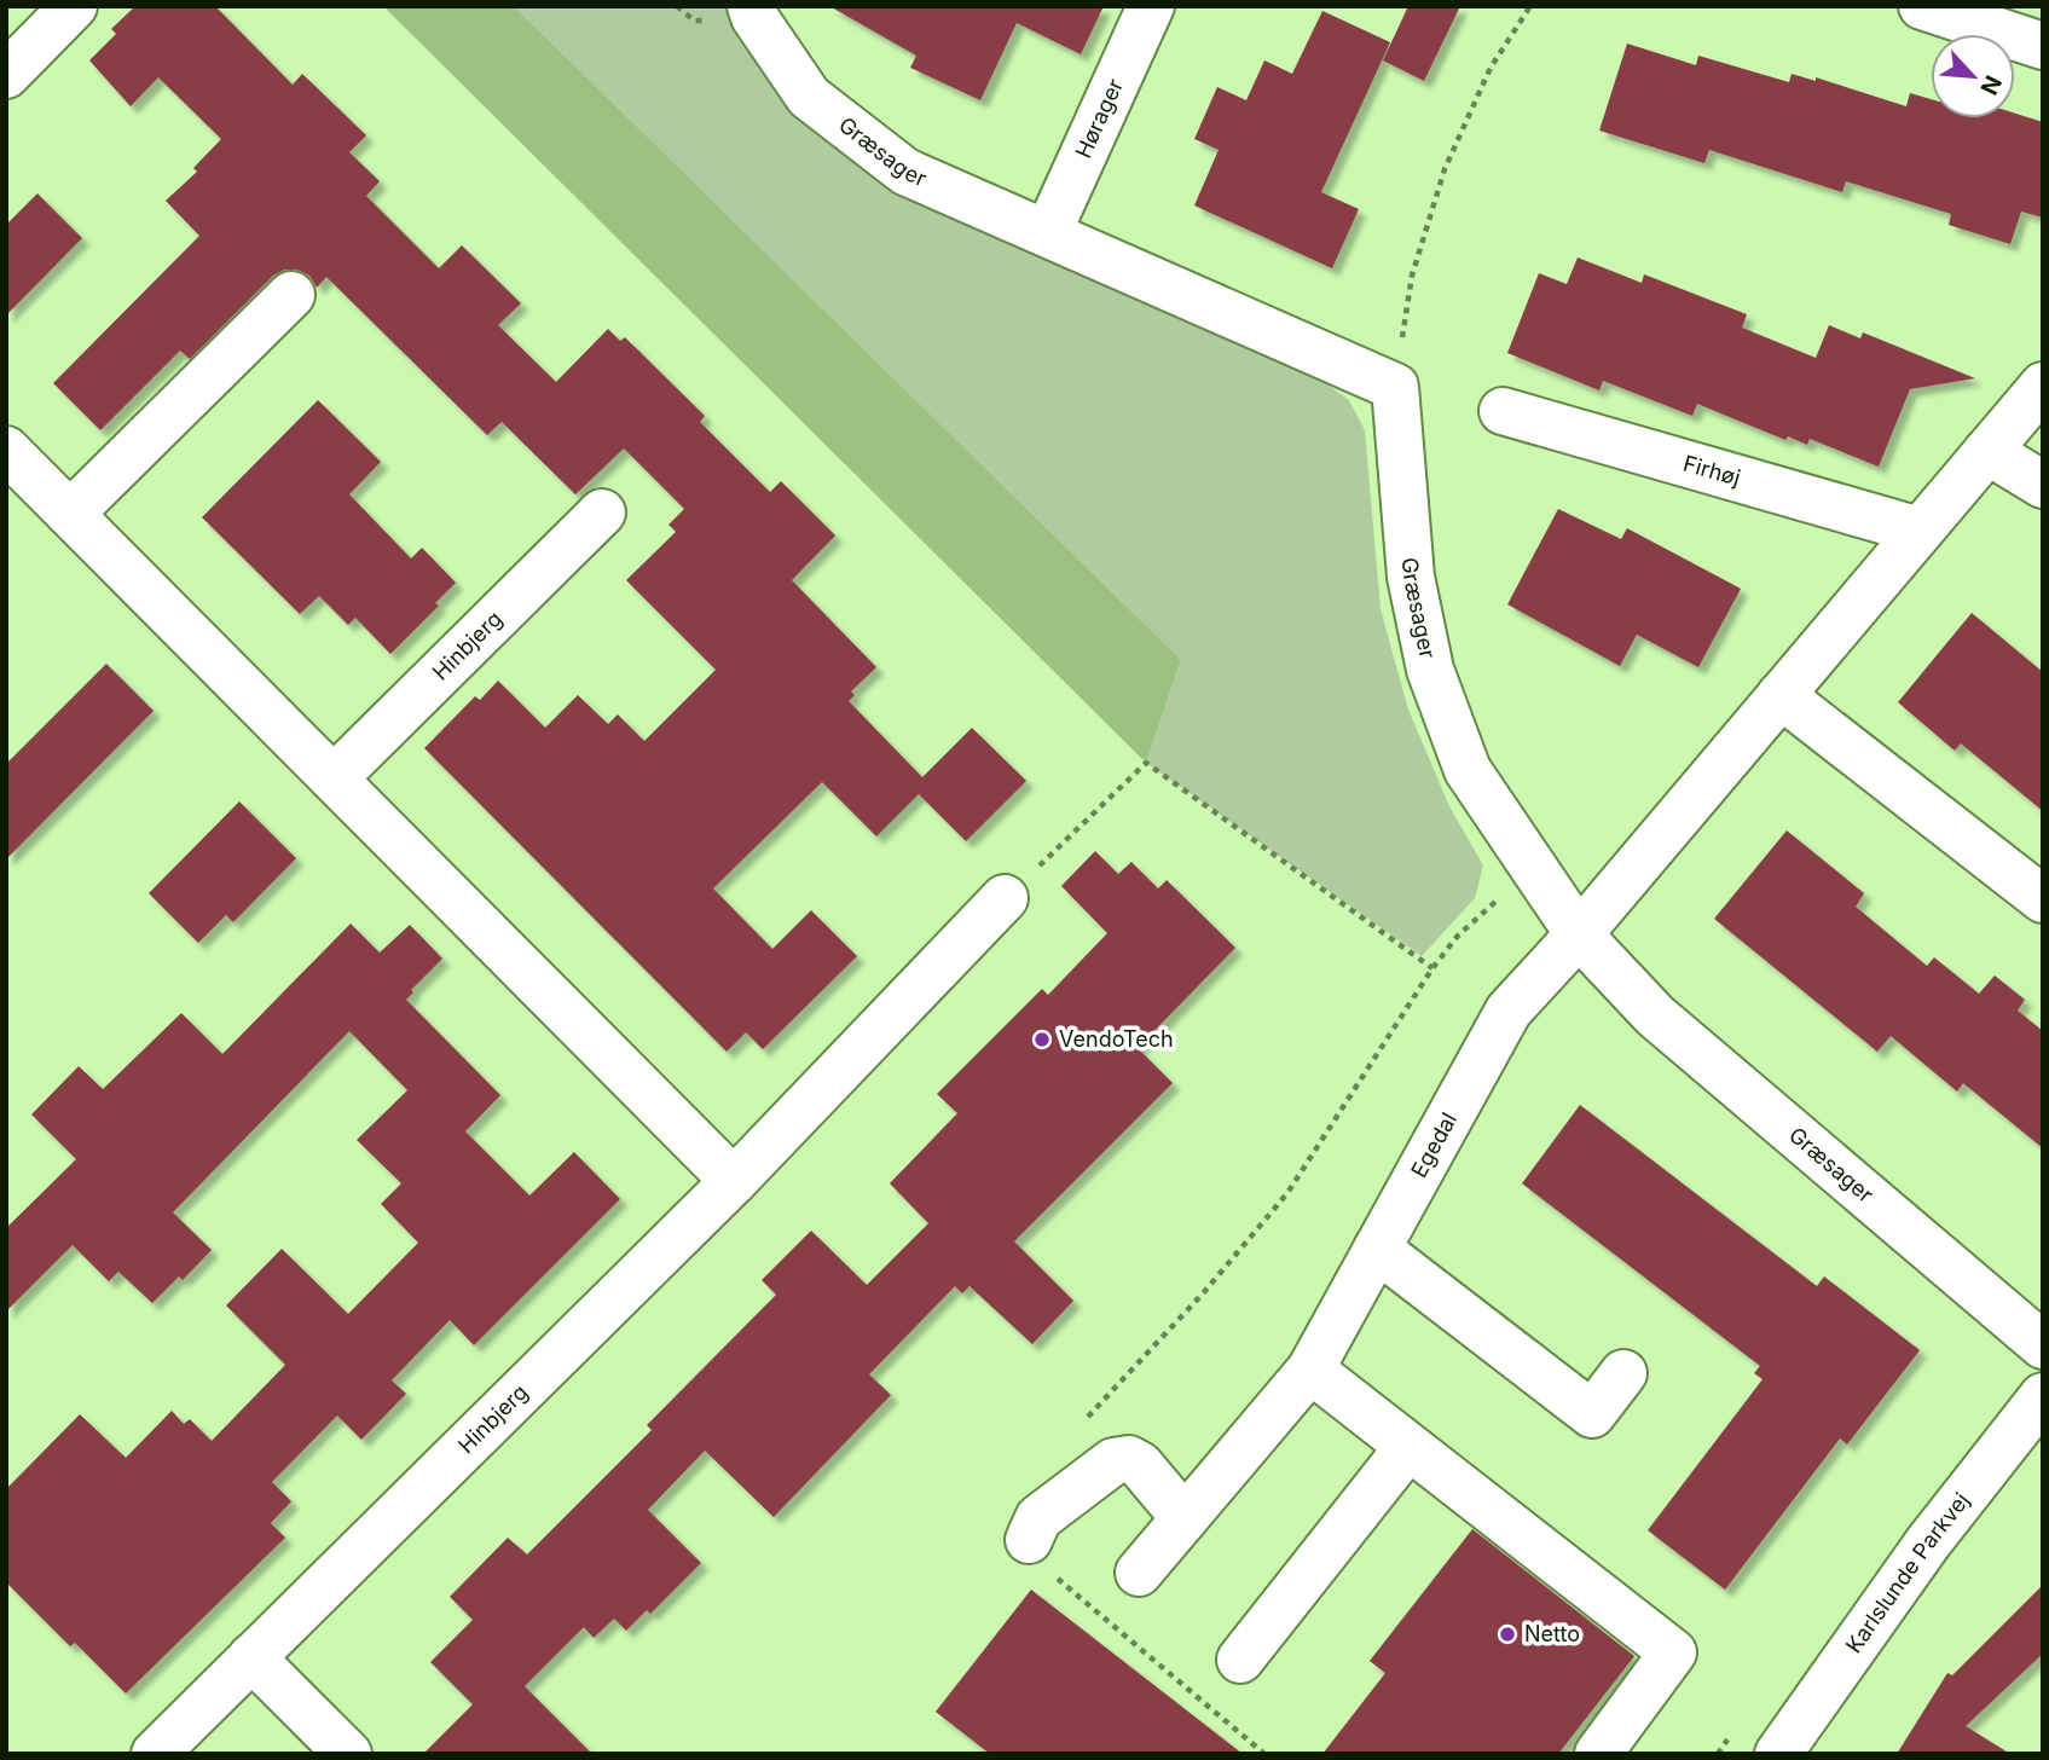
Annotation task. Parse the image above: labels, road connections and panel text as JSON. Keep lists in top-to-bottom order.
{
  "streets": {
    "street": [
      "Hørager",
      "Græsager",
      "Firhøj",
      "Hinbjerg",
      "Egedal",
      "Karlslunde Parkvej"
    ]
  },
  "crossings": [
    ["Hørager", "Græsager"],
    ["Græsager", "Egedal"]
  ],
  "places": ["VendoTech", "Netto"],
  "north": "bottom right"
}
